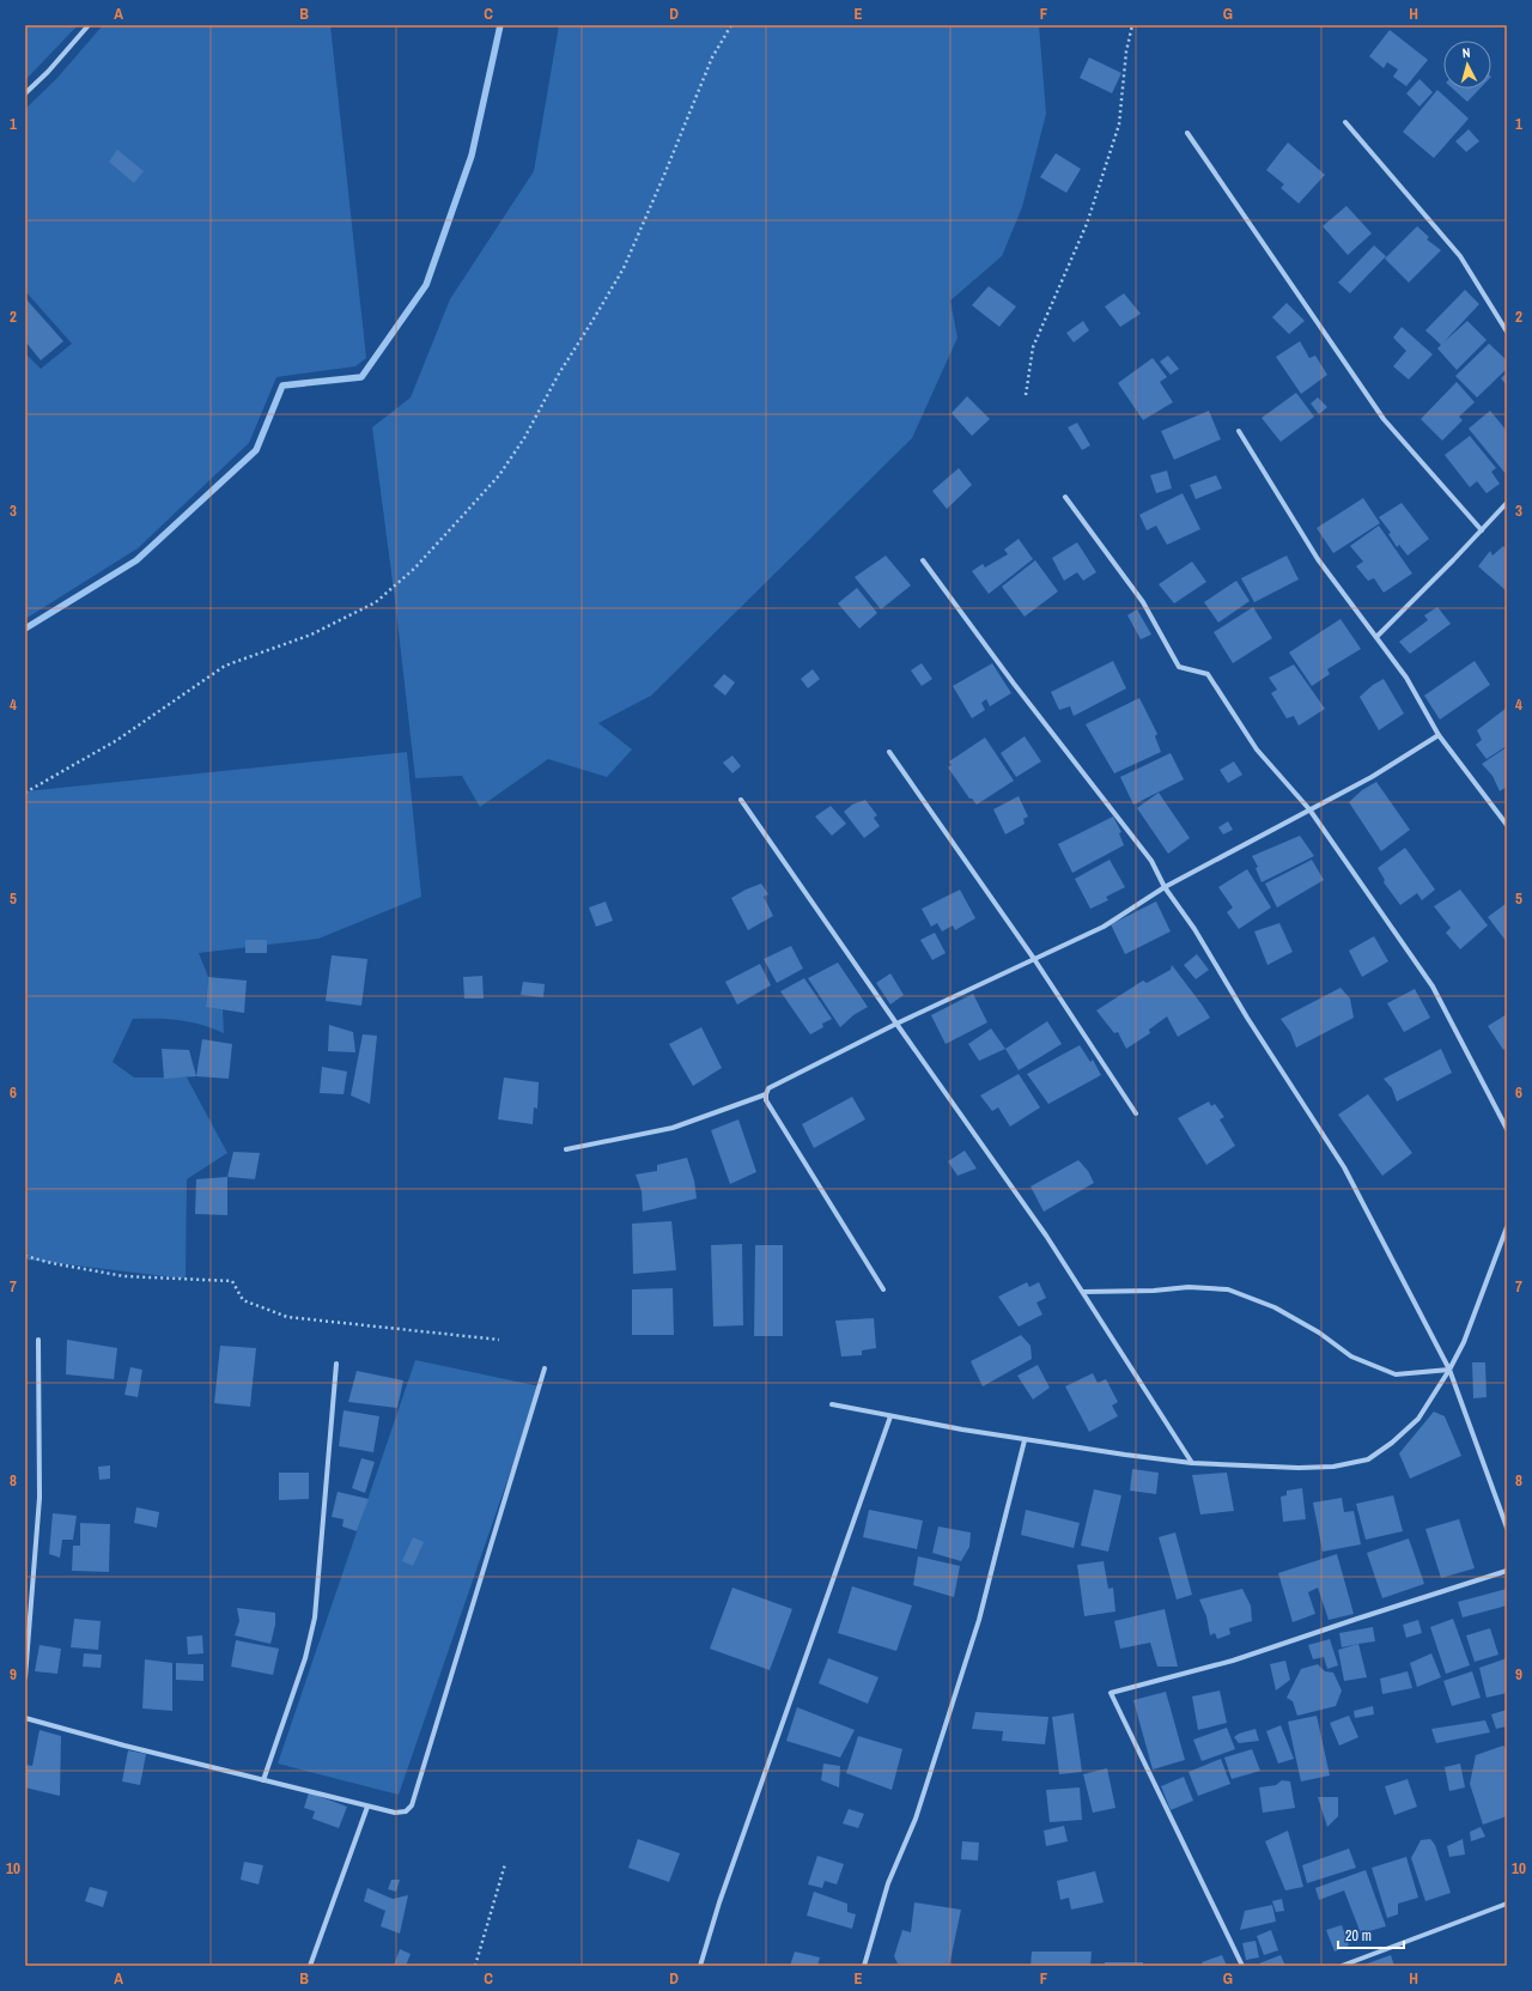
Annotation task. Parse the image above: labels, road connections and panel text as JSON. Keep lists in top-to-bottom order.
{
  "scale_bar": "20 m",
  "north": "top",
  "grid": {
    "columns": [
      "A",
      "B",
      "C",
      "D",
      "E",
      "F",
      "G",
      "H"
    ],
    "rows": [
      "1",
      "2",
      "3",
      "4",
      "5",
      "6",
      "7",
      "8",
      "9",
      "10"
    ]
  }
}
